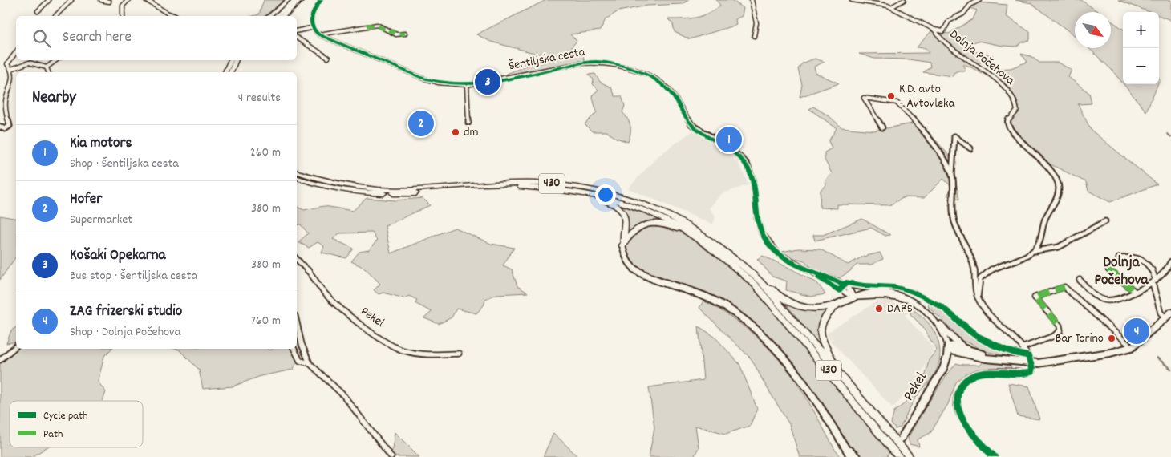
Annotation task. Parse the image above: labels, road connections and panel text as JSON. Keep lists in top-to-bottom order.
{
  "streets": {
    "highway": ["430"],
    "main road": ["Pekel"],
    "street": ["Dolnja Počehova", "Šentiljska cesta"]
  },
  "districts": ["Dolnja Počehova"],
  "places": [
    "K.D. avto - Avtovleka",
    "dm",
    "DARS",
    "Bar Torino"
  ],
  "legend": ["Cycle path", "Path"],
  "north": "bottom right",
  "page": {
    "map_buttons": ["+", "−"],
    "search": "Search here",
    "pins": [
      "3",
      "2",
      "1",
      "4"
    ],
    "heading": ["Nearby", "4 results"],
    "list": [
      {
        "mark": "1",
        "name": "Kia motors",
        "note": "Shop · Šentiljska cesta",
        "value": "260 m"
      },
      {
        "mark": "2",
        "name": "Hofer",
        "note": "Supermarket",
        "value": "380 m"
      },
      {
        "mark": "3",
        "name": "Košaki Opekarna",
        "note": "Bus stop · Šentiljska cesta",
        "value": "380 m"
      },
      {
        "mark": "4",
        "name": "ZAG frizerski studio",
        "note": "Shop · Dolnja Počehova",
        "value": "760 m"
      }
    ]
  }
}
